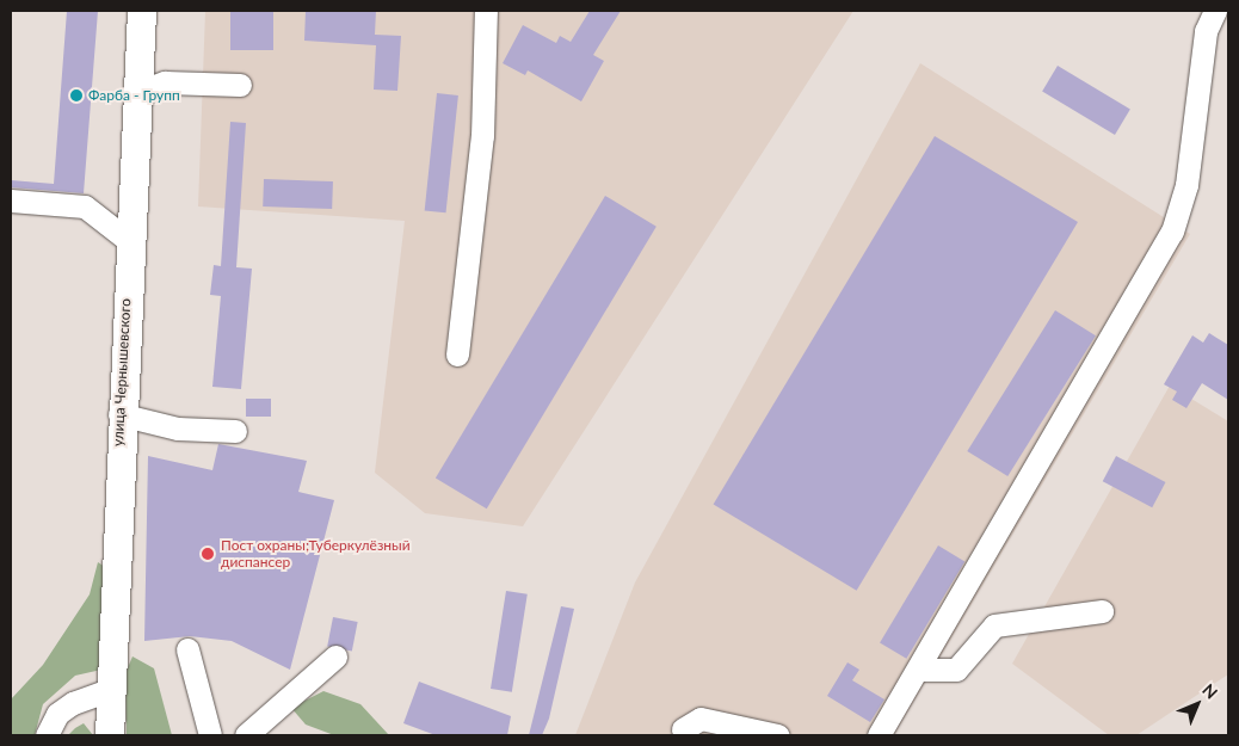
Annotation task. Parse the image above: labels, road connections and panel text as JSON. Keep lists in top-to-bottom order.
{
  "streets": {
    "main road": ["улица Чернышевского"]
  },
  "places": ["Фарба - Групп", "Пост охраны;Туберкулёзный диспансер"],
  "north": "top right"
}
